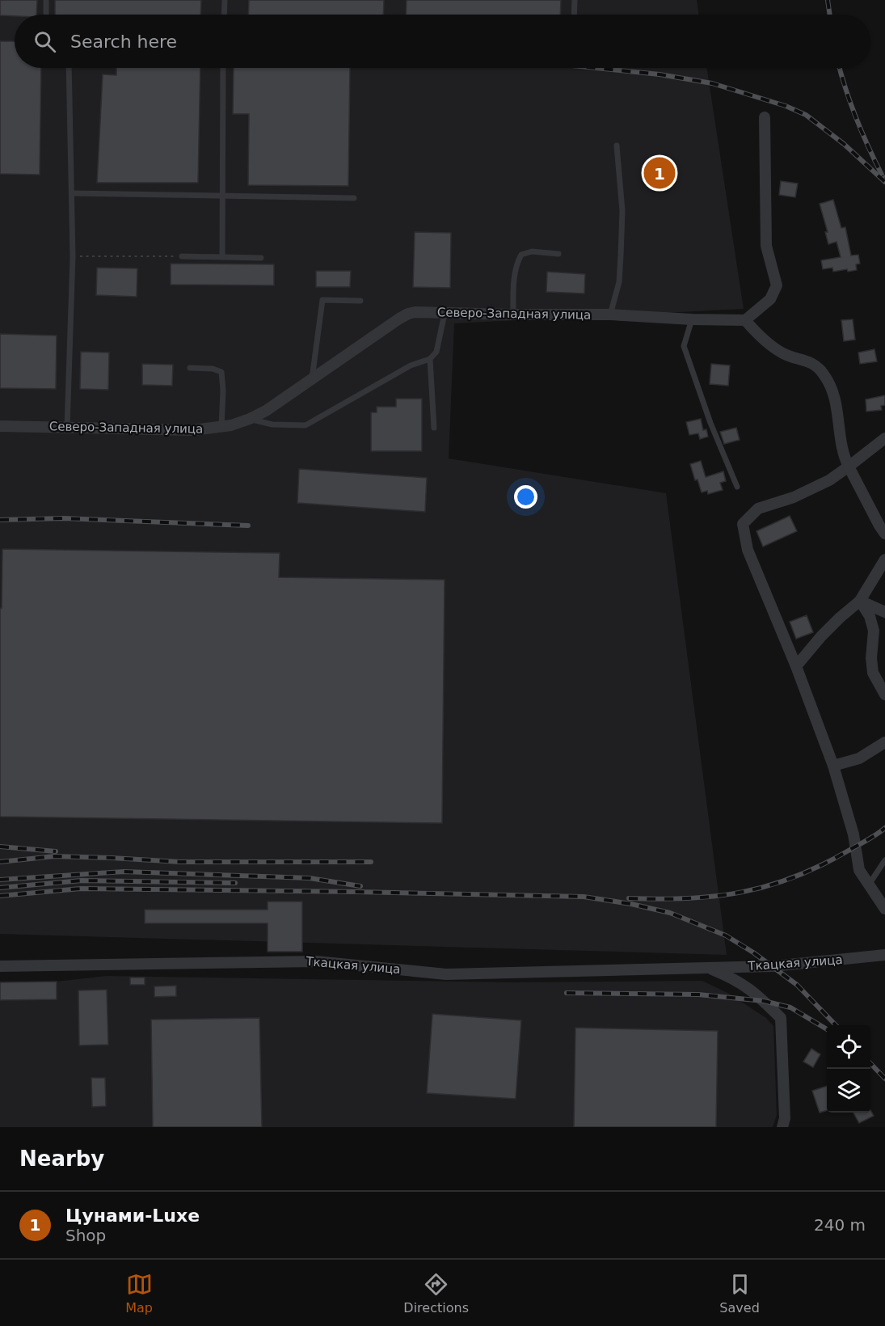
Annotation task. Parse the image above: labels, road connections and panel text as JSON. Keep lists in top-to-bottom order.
{
  "streets": {
    "street": ["Северо-Западная улица", "Ткацкая улица"]
  },
  "page": {
    "search": "Search here",
    "pins": "1",
    "heading": "Nearby",
    "list": [
      {
        "mark": "1",
        "name": "Цунами-Luxe",
        "note": "Shop",
        "value": "240 m"
      }
    ],
    "nav": ["Map", "Directions", "Saved"]
  }
}
